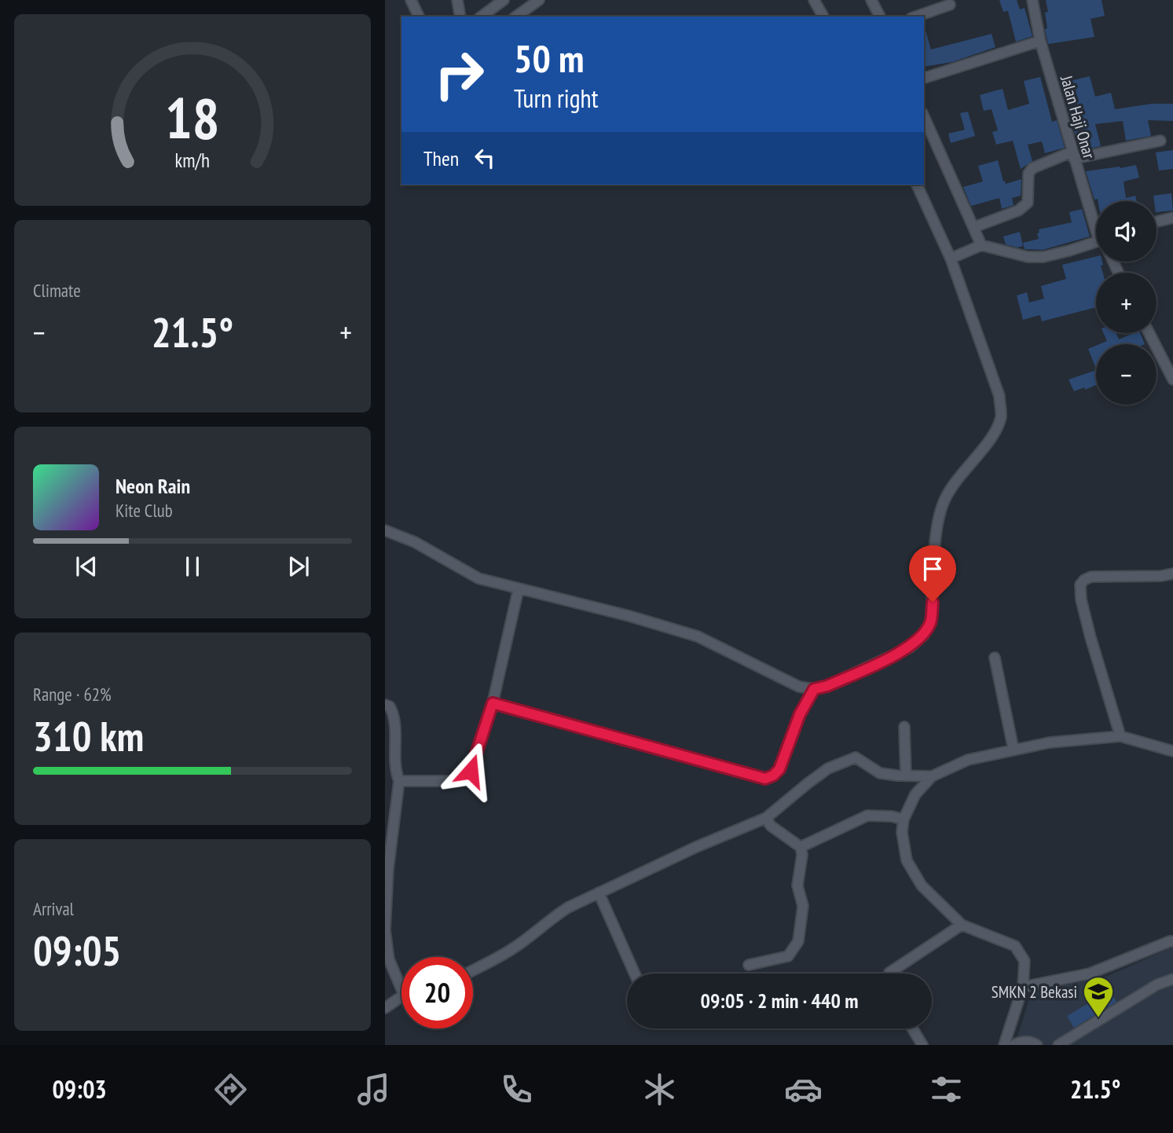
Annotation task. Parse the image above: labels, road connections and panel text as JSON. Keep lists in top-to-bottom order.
{
  "streets": {
    "street": ["Jalan Haji Onar"]
  },
  "places": {
    "school or university": ["SMKN 2 Bekasi"]
  },
  "page": {
    "turn": ["50 m", "Turn right"],
    "then": "Then",
    "map_buttons": ["+", "−"],
    "tile": [
      "Climate",
      ["Range · 62%", "310 km"],
      ["Arrival", "09:05"]
    ],
    "heat": ["−", "21.5°", "+"],
    "song": ["Neon Rain", "Kite Club"],
    "limit": "20",
    "trip": "09:05 · 2 min · 440 m",
    "tabs": ["09:03", "21.5°"],
    "gauge": ["18", "km/h"]
  }
}
